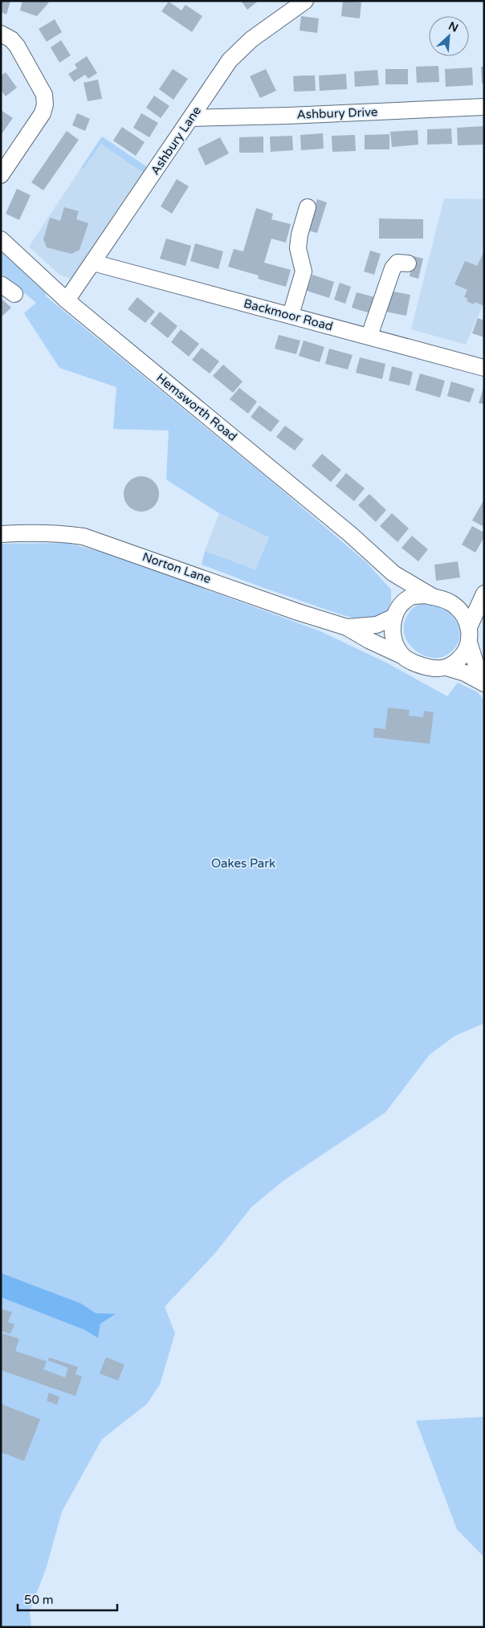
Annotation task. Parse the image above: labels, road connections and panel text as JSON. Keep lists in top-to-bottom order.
{
  "streets": {
    "street": [
      "Ashbury Drive",
      "Ashbury Lane",
      "Backmoor Road",
      "Hemsworth Road",
      "Norton Lane"
    ]
  },
  "crossings": [
    ["Ashbury Drive", "Ashbury Lane"],
    ["Ashbury Lane", "Backmoor Road"],
    ["Ashbury Lane", "Hemsworth Road"],
    ["Hemsworth Road", "Norton Lane"]
  ],
  "parks": ["Oakes Park"],
  "scale_bar": "50 m",
  "north": "top right"
}
